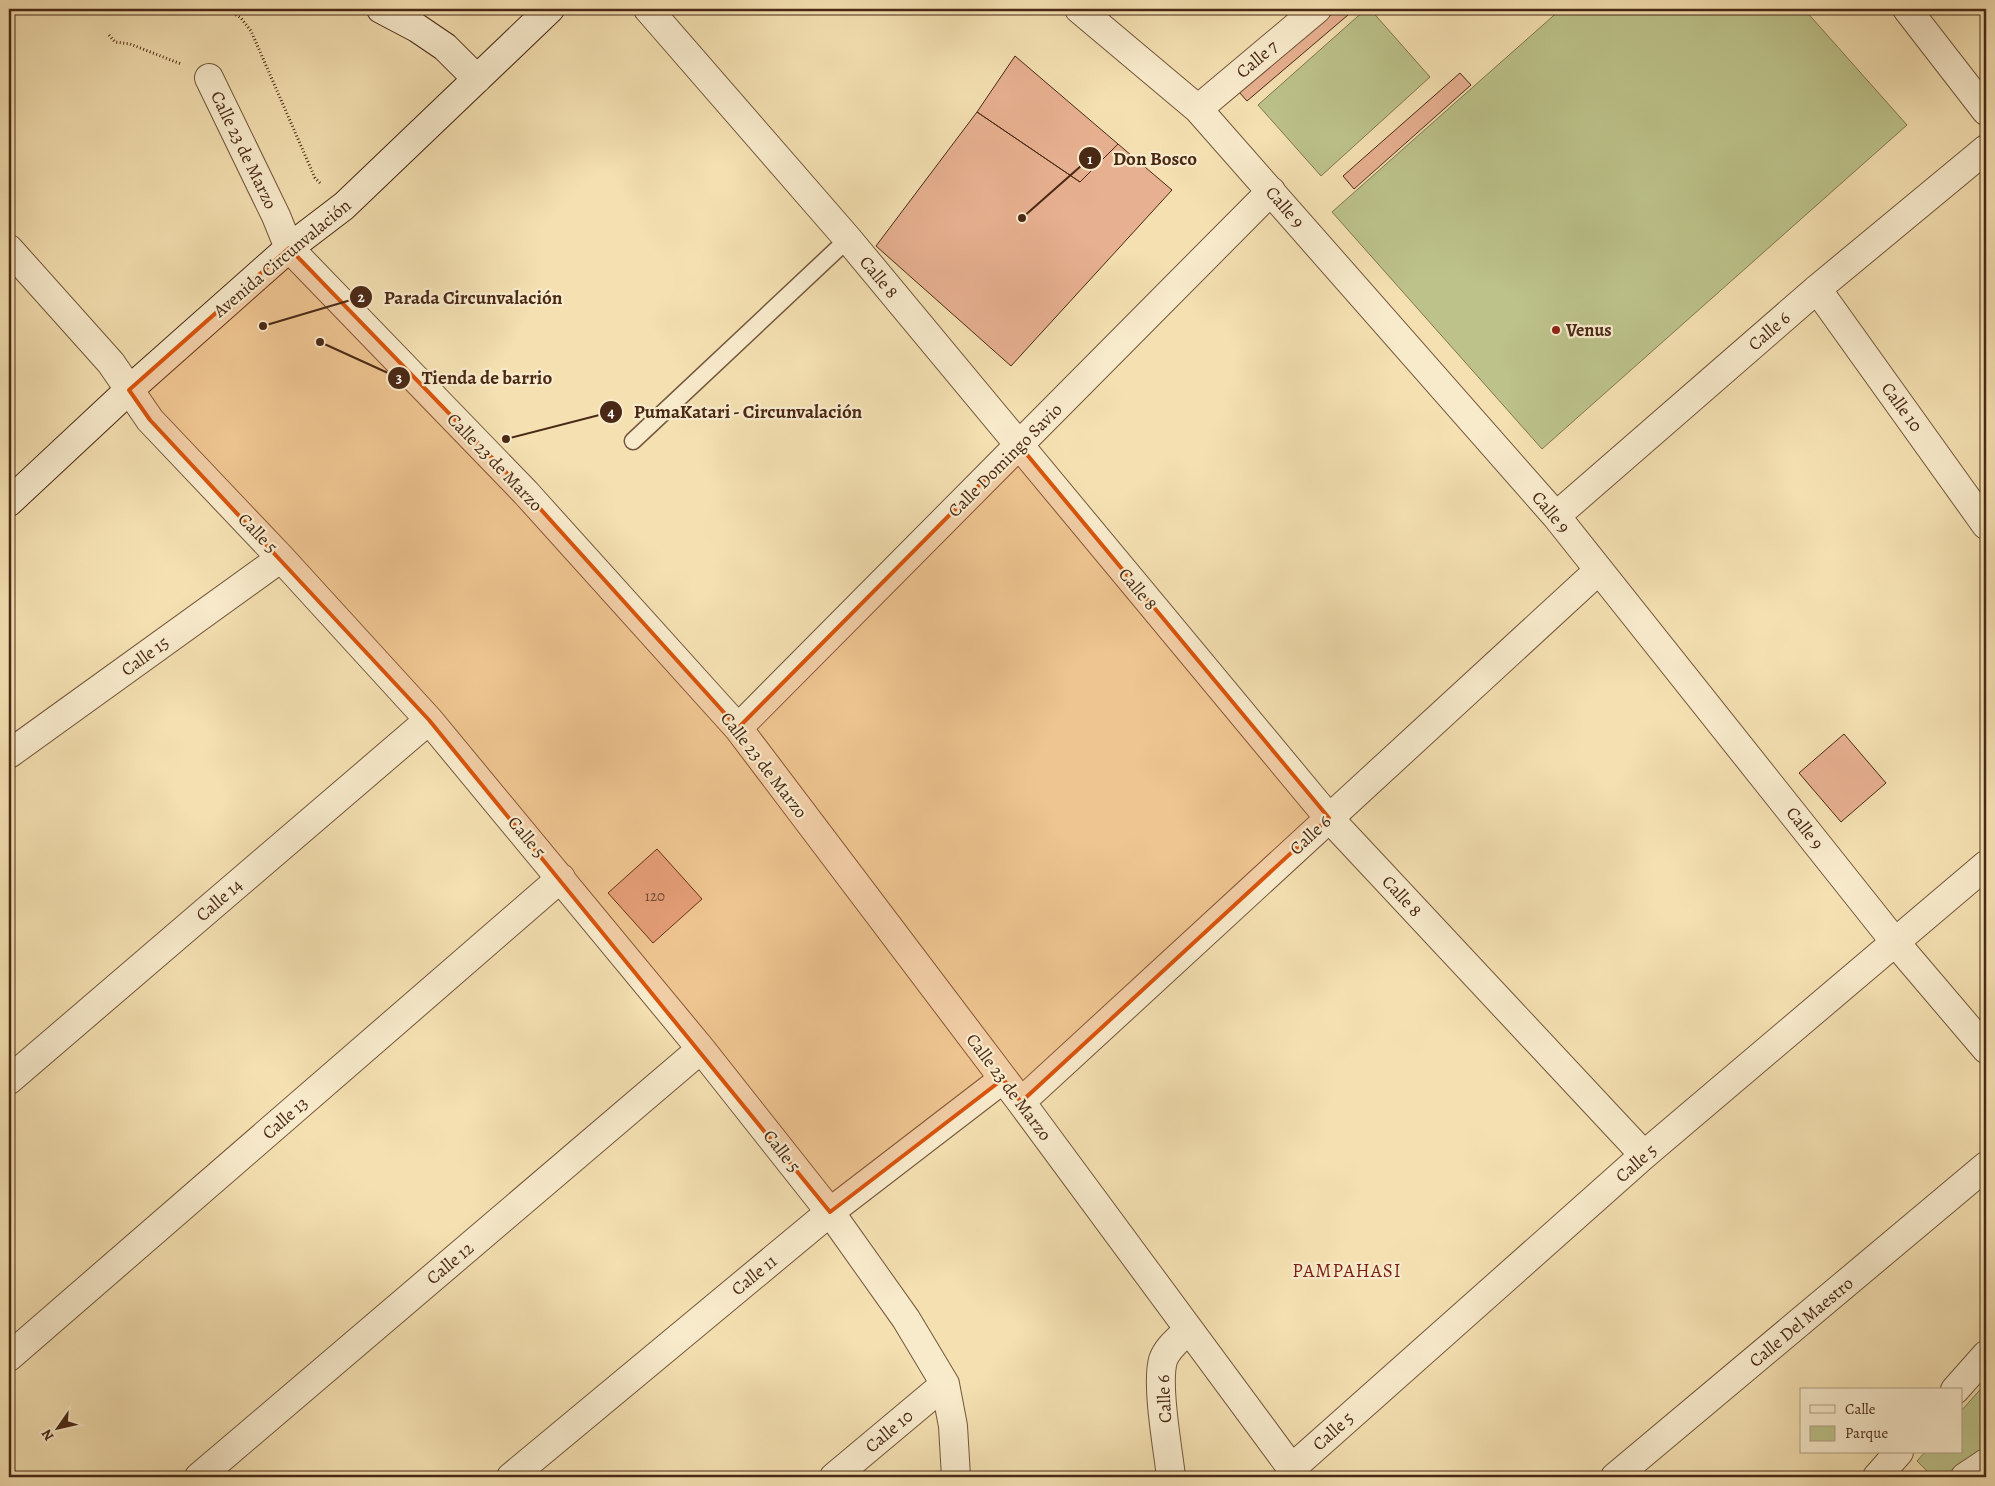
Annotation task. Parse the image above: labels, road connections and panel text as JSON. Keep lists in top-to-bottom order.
{
  "streets": {
    "street": [
      "Calle 7",
      "Calle 23 de Marzo",
      "Calle 9",
      "Avenida Circunvalación",
      "Calle 8",
      "Calle 6",
      "Calle 10",
      "Calle Domingo Savio",
      "Calle 5",
      "Calle 15",
      "Calle 14",
      "Calle 13",
      "Calle 12",
      "Calle 11",
      "Calle Del Maestro"
    ]
  },
  "crossings": [
    ["Calle 7", "Calle 9"],
    ["Calle 23 de Marzo", "Avenida Circunvalación"],
    ["Calle 23 de Marzo", "Calle 6"],
    ["Calle 23 de Marzo", "Calle Domingo Savio"],
    ["Calle 23 de Marzo", "Calle 5"],
    ["Calle 23 de Marzo", "Calle 11"],
    ["Calle 9", "Calle 6"],
    ["Calle 9", "Calle Domingo Savio"],
    ["Calle 9", "Calle 5"],
    ["Avenida Circunvalación", "Calle 5"],
    ["Calle 8", "Calle 6"],
    ["Calle 8", "Calle Domingo Savio"],
    ["Calle 8", "Calle 5"],
    ["Calle 6", "Calle 10"],
    ["Calle 10", "Calle 5"],
    ["Calle 5", "Calle 15"],
    ["Calle 5", "Calle 14"],
    ["Calle 5", "Calle 13"],
    ["Calle 5", "Calle 12"],
    ["Calle 5", "Calle 11"]
  ],
  "districts": ["PAMPAHASI"],
  "places": [
    "Don Bosco",
    "Parada Circunvalación",
    "Venus",
    "Tienda de barrio",
    "PumaKatari - Circunvalación"
  ],
  "house_numbers": ["120"],
  "legend": ["Calle", "Parque"],
  "north": "bottom left"
}
